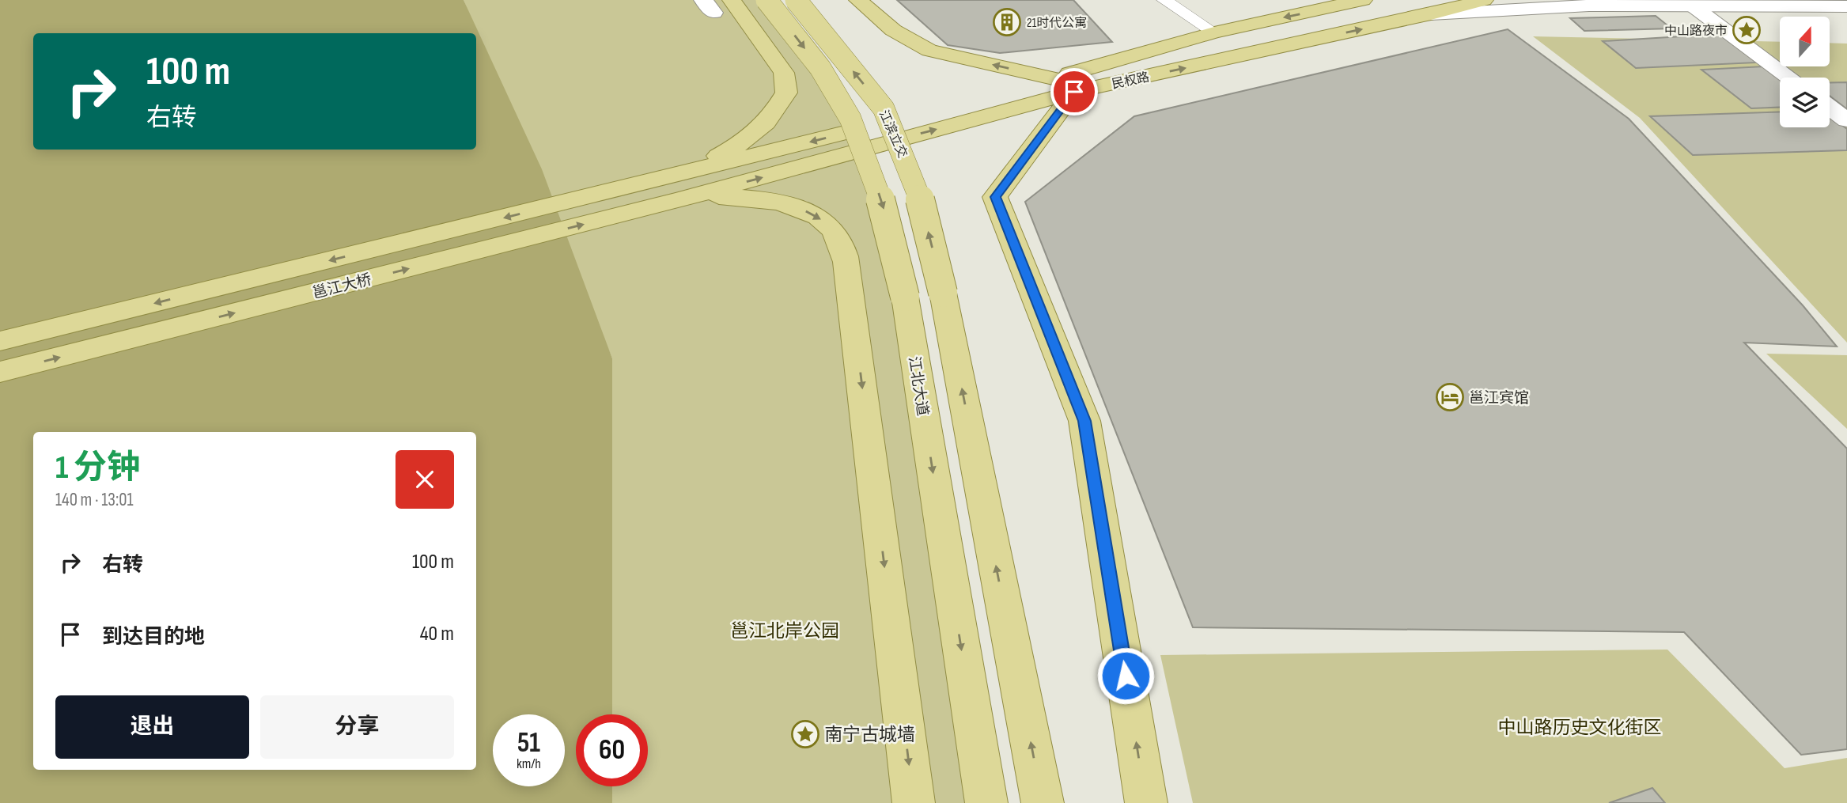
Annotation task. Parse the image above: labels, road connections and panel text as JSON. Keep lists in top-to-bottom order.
{
  "streets": {
    "main road": [
      "民权路",
      "江滨立交",
      "邕江大桥",
      "江北大道"
    ]
  },
  "crossings": [
    ["民权路", "邕江大桥"]
  ],
  "parks": ["邕江北岸公园", "中山路历史文化街区"],
  "places": {
    "building": ["21时代公寓"],
    "place": ["中山路夜市", "南宁古城墙"],
    "hotel": ["邕江宾馆"]
  },
  "north": "top",
  "page": {
    "turn": ["100 m", "右转"],
    "heading": ["1 分钟", "140 m · 13:01"],
    "list": [
      {
        "name": "右转",
        "value": "100 m"
      },
      {
        "name": "到达目的地",
        "value": "40 m"
      }
    ],
    "buttons": ["退出", "分享"],
    "speed": "51 km/h",
    "limit": "60"
  }
}
